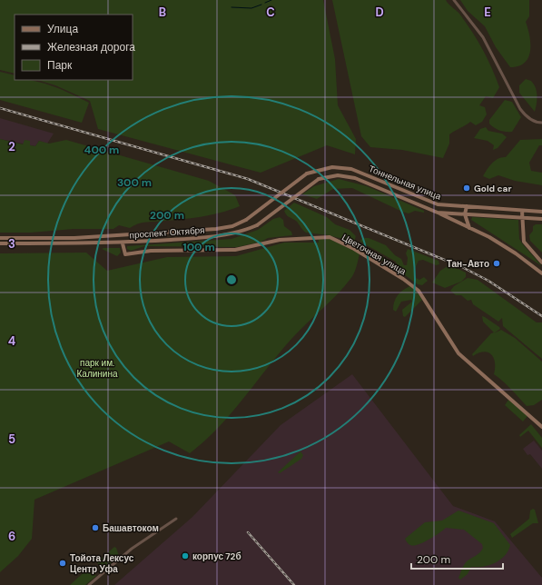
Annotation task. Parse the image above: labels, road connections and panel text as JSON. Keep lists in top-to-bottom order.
{
  "streets": {
    "main road": ["Тоннельная улица", "проспект Октября", "Цветочная улица"]
  },
  "crossings": [
    ["Тоннельная улица", "проспект Октября"],
    ["проспект Октября", "Цветочная улица"]
  ],
  "parks": ["парк им. Калинина"],
  "places": [
    "Gold car",
    "Тан-Авто",
    "Башавтоком",
    "корпус 72б",
    "Тойота Лексус Центр Уфа"
  ],
  "legend": ["Улица", "Железная дорога", "Парк"],
  "scale_bar": "200 m",
  "grid": {
    "columns": [
      "B",
      "C",
      "D",
      "E"
    ],
    "rows": [
      "2",
      "3",
      "4",
      "5",
      "6"
    ]
  },
  "rings": [
    "400 m",
    "300 m",
    "200 m",
    "100 m"
  ]
}
